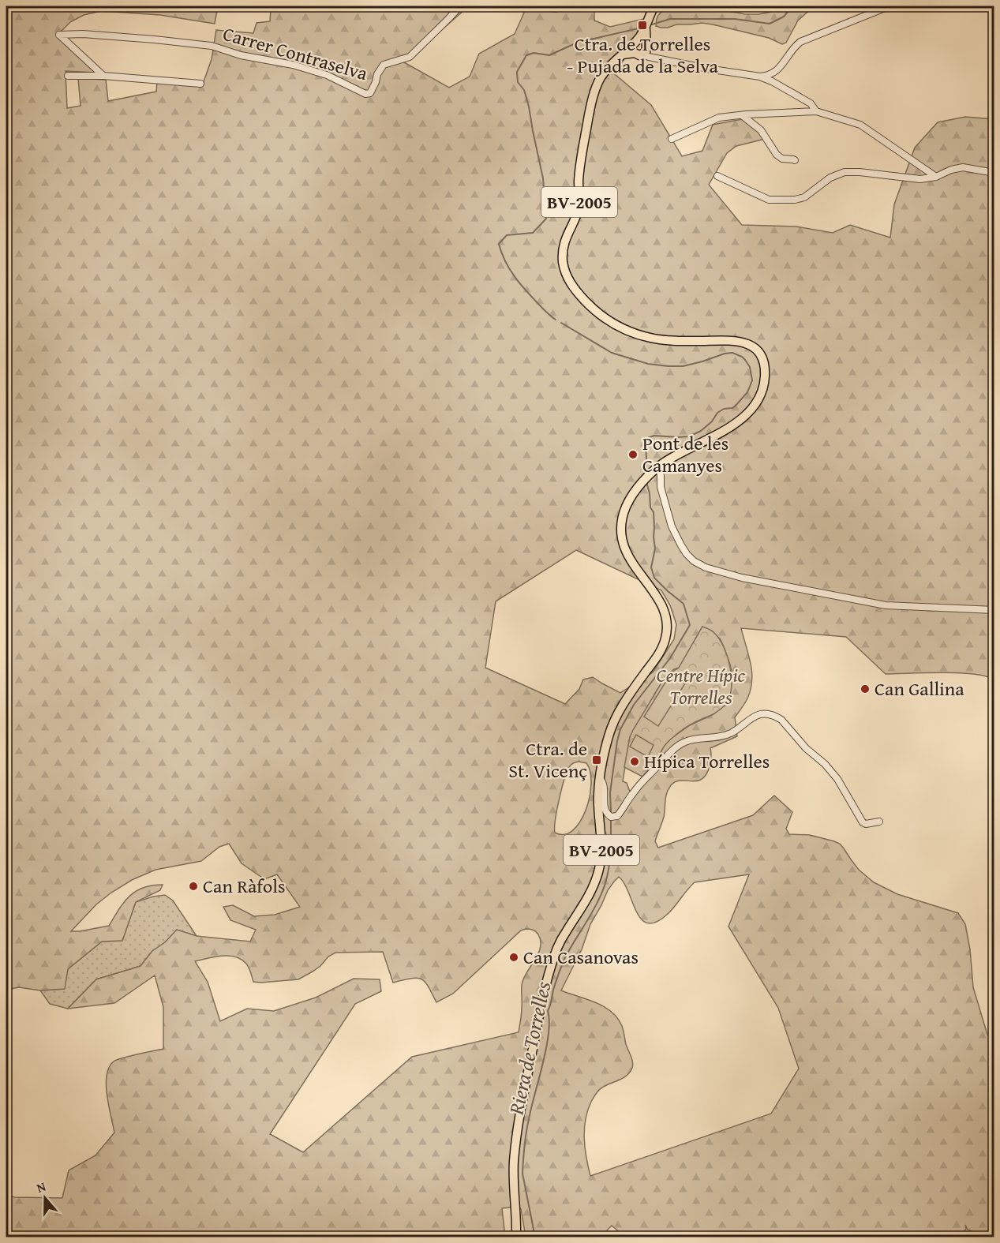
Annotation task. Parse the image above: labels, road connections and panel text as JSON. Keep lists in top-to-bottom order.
{
  "streets": {
    "main road": ["BV-2005"],
    "street": ["Carrer Contraselva"]
  },
  "water": ["Riera de Torrelles"],
  "parks": ["Centre Hípic Torrelles"],
  "places": {
    "transit": ["Ctra. de Torrelles - Pujada de la Selva", "Ctra. de St. Vicenç"],
    "other": [
      "Pont de les Camanyes",
      "Can Gallina",
      "Hípica Torrelles",
      "Can Ràfols",
      "Can Casanovas"
    ]
  },
  "north": "top"
}
